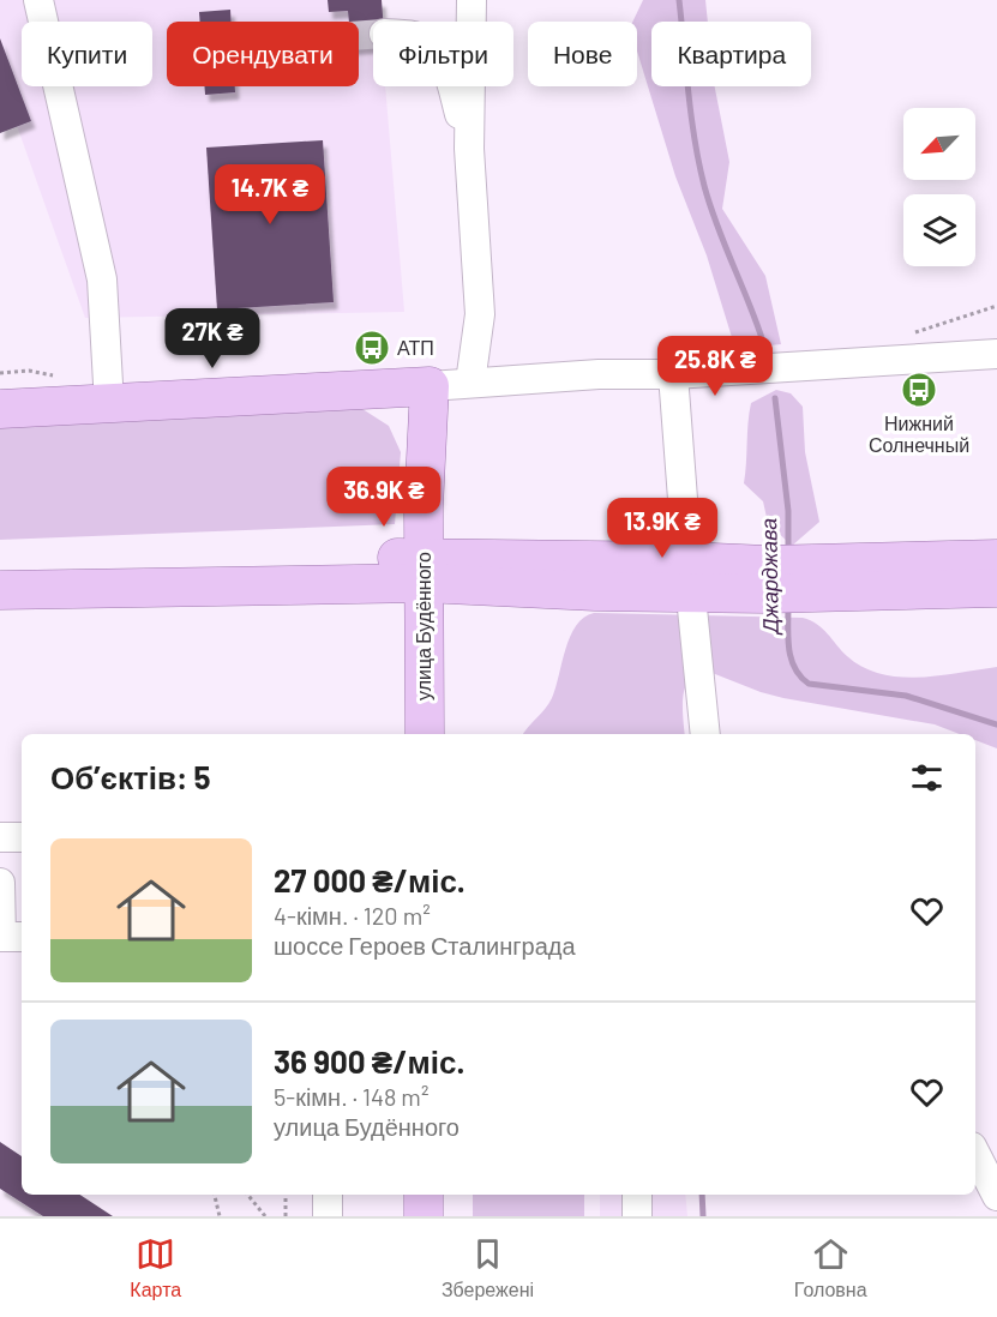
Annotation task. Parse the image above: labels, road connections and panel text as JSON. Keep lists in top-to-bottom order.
{
  "streets": {
    "main road": ["улица Будённого"]
  },
  "water": ["Джарджава"],
  "places": {
    "bus stop": ["АТП", "Нижний Солнечный"]
  },
  "north": "bottom left",
  "page": {
    "chip": [
      "Купити",
      "Орендувати",
      "Фільтри",
      "Нове",
      "Квартира"
    ],
    "price": [
      "14.7K ₴",
      "27K ₴",
      "25.8K ₴",
      "36.9K ₴",
      "13.9K ₴"
    ],
    "heading": "Об’єктів: 5",
    "list": [
      {
        "name": "27 000 ₴/міс.",
        "note": "4-кімн. · 120 m² · шоссе Героев Сталинграда"
      },
      {
        "name": "36 900 ₴/міс.",
        "note": "5-кімн. · 148 m² · улица Будённого"
      }
    ],
    "tabs": ["Карта", "Збережені", "Головна"]
  }
}
